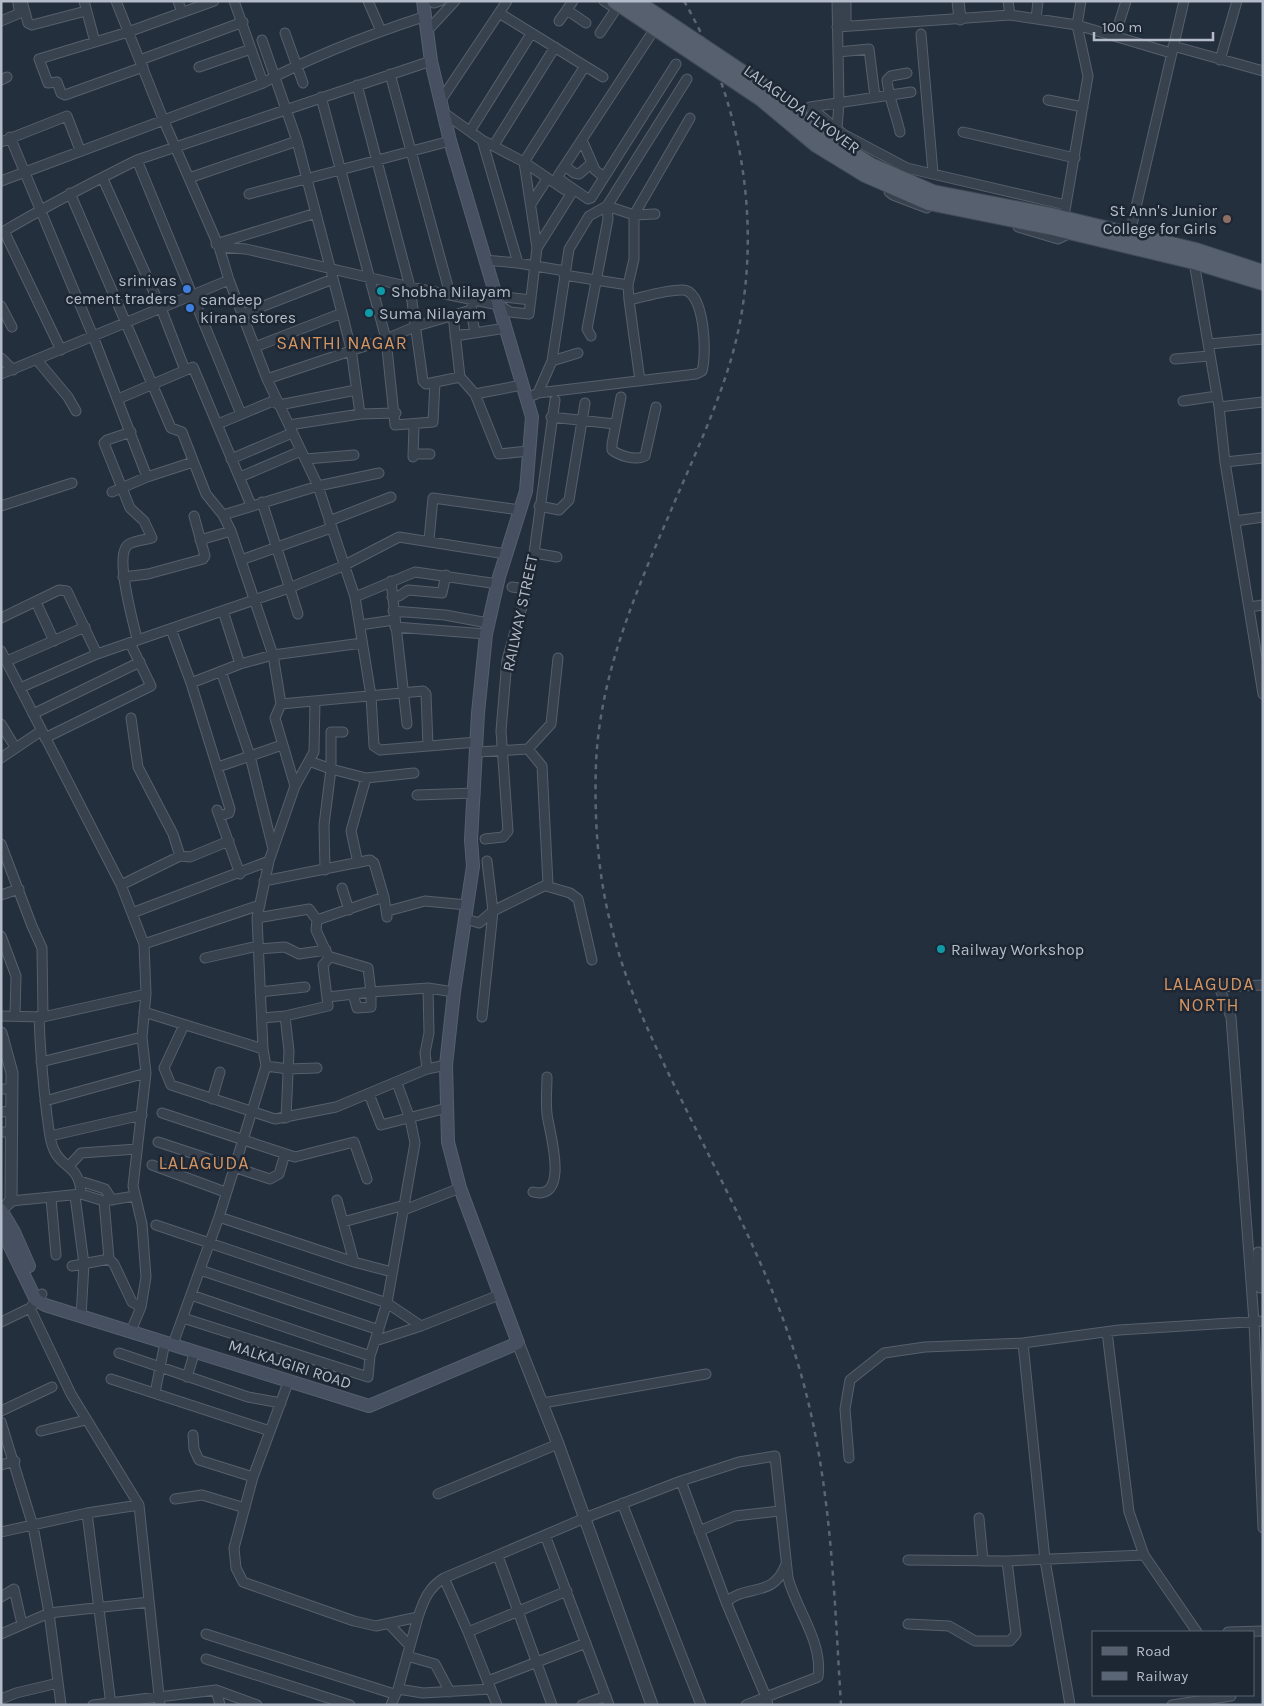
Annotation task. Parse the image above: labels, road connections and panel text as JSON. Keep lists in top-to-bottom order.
{
  "streets": {
    "main road": ["LALAGUDA FLYOVER", "MALKAJGIRI ROAD"],
    "street": ["RAILWAY STREET"]
  },
  "districts": ["SANTHI NAGAR", "LALAGUDA NORTH", "LALAGUDA"],
  "places": [
    "St Ann's Junior College for Girls",
    "srinivas cement traders",
    "Shobha Nilayam",
    "sandeep kirana stores",
    "Suma Nilayam",
    "Railway Workshop"
  ],
  "legend": ["Road", "Railway"],
  "scale_bar": "100 m"
}
